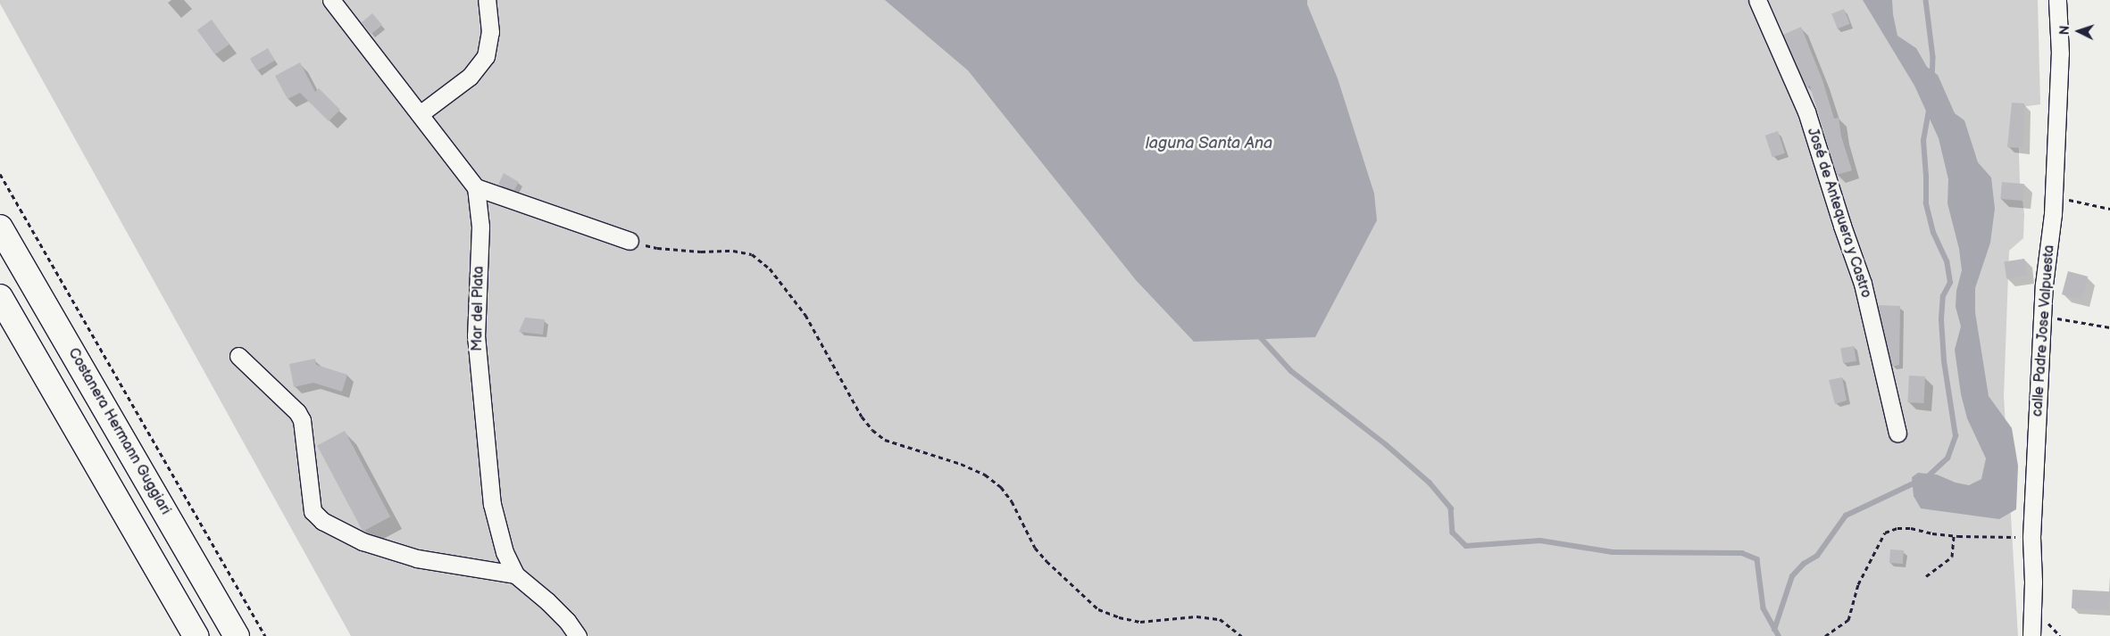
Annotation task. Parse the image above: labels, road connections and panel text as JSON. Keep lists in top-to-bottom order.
{
  "streets": {
    "highway": ["Costanera Hermann Guggiari"],
    "street": ["José de Antequera y Castro", "Mar del Plata", "calle Padre Jose Valpuesta"]
  },
  "water": ["laguna Santa Ana"],
  "north": "left"
}
